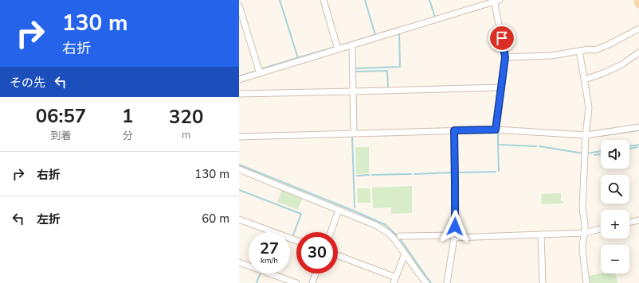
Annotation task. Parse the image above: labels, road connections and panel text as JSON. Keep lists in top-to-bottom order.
{
  "page": {
    "turn": ["130 m", "右折"],
    "then": "その先",
    "eta": [
      "06:57",
      "到着",
      "1",
      "分",
      "320",
      "m"
    ],
    "map_buttons": ["+", "−"],
    "list": [
      {
        "name": "右折",
        "value": "130 m"
      },
      {
        "name": "左折",
        "value": "60 m"
      }
    ],
    "speed": "27 km/h",
    "limit": "30"
  }
}
